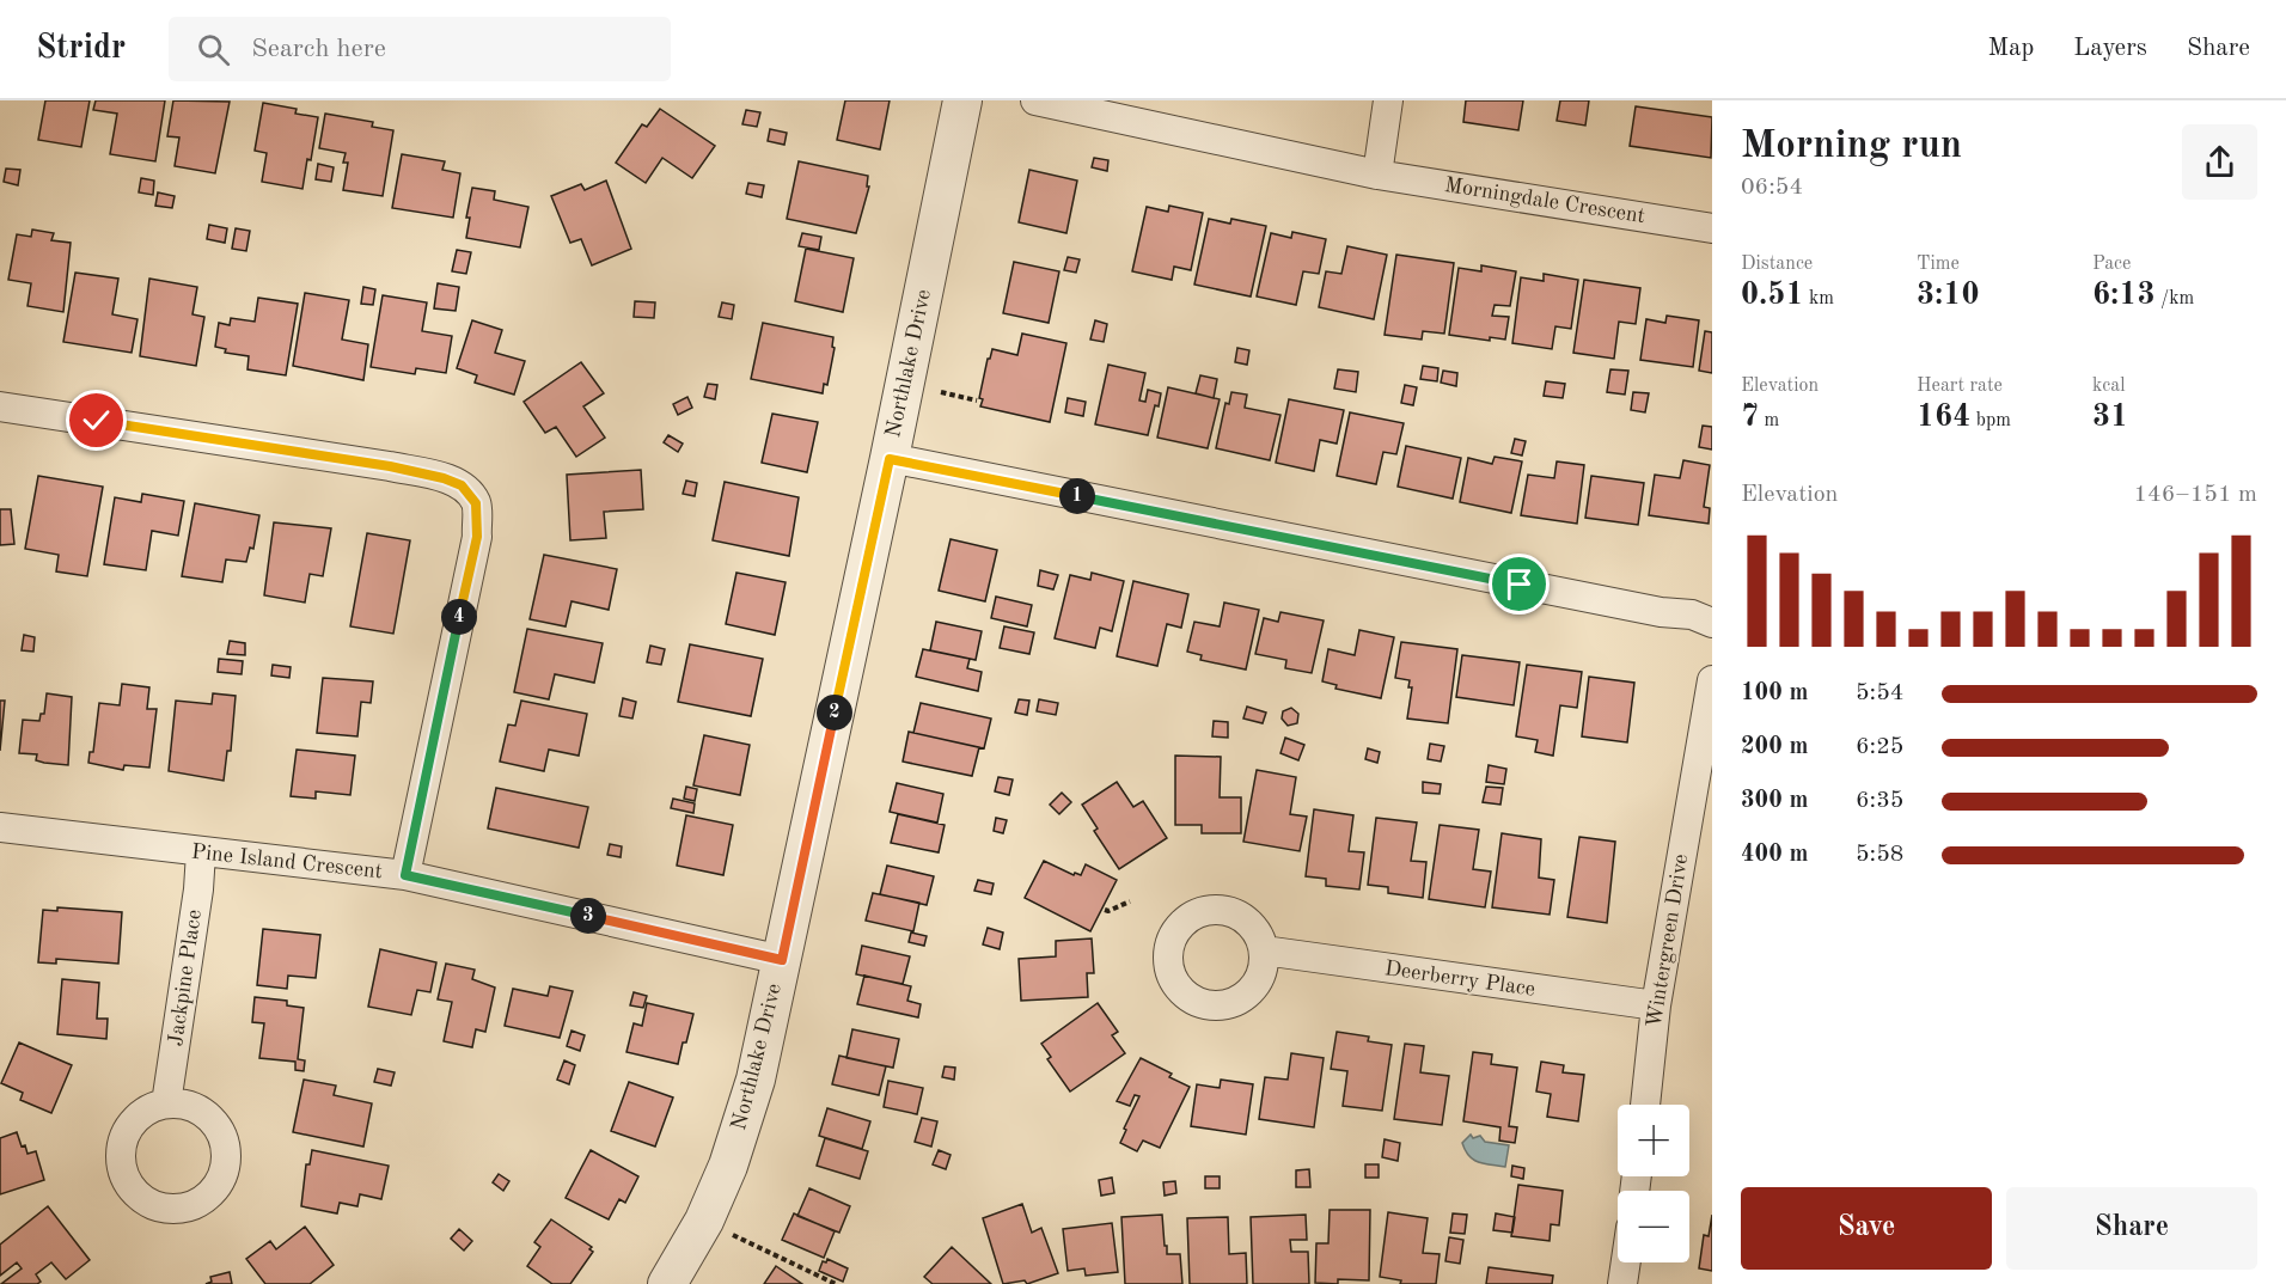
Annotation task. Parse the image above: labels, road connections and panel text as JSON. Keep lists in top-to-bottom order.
{
  "streets": {
    "street": [
      "Morningdale Crescent",
      "Northlake Drive",
      "Pine Island Crescent",
      "Wintergreen Drive",
      "Jackpine Place",
      "Deerberry Place"
    ]
  },
  "crossings": [
    ["Northlake Drive", "Pine Island Crescent"],
    ["Pine Island Crescent", "Jackpine Place"],
    ["Wintergreen Drive", "Deerberry Place"]
  ],
  "page": {
    "header": "Stridr",
    "search": "Search here",
    "nav": ["Map", "Layers", "Share"],
    "heading": ["Morning run", "06:54"],
    "stats": [
      ["Distance", "0.51 km"],
      ["Time", "3:10"],
      ["Pace", "6:13 /km"],
      ["Elevation", "7 m"],
      ["Heart rate", "164 bpm"],
      ["kcal", "31"]
    ],
    "chart": ["Elevation", "146–151 m"],
    "pins": [
      "1",
      "4",
      "2",
      "3"
    ],
    "list": [
      {
        "name": "100 m",
        "note": "5:54"
      },
      {
        "name": "200 m",
        "note": "6:25"
      },
      {
        "name": "300 m",
        "note": "6:35"
      },
      {
        "name": "400 m",
        "note": "5:58"
      }
    ],
    "map_buttons": ["+", "−"],
    "buttons": ["Save", "Share"]
  }
}
